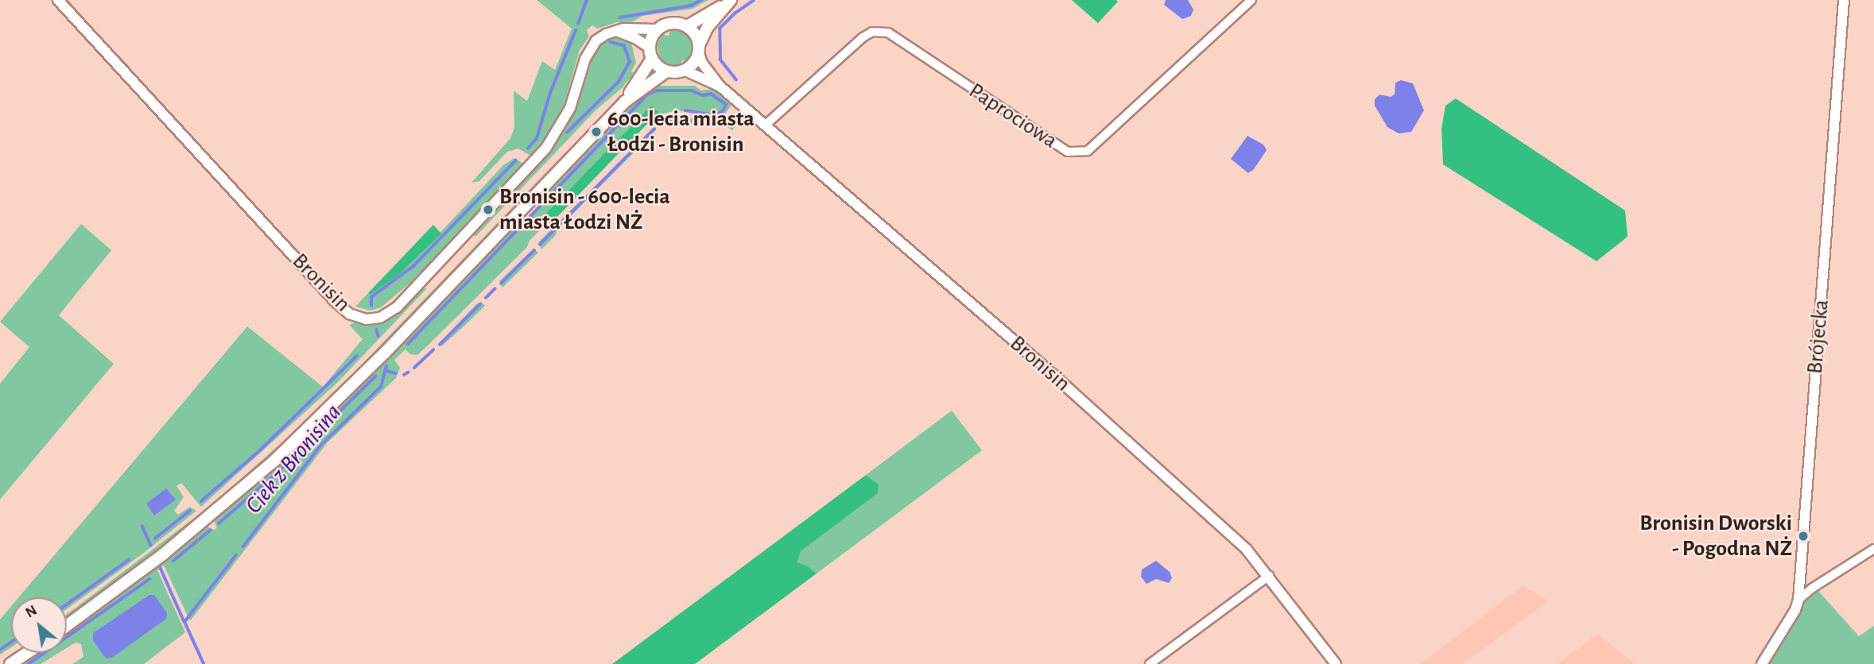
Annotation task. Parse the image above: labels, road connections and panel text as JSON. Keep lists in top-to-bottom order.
{
  "streets": {
    "street": ["Paprociowa", "Bronisin", "Brójecka"]
  },
  "crossings": [
    ["Paprociowa", "Bronisin"]
  ],
  "water": ["Ciek z Bronisina"],
  "places": ["600-lecia miasta Łodzi - Bronisin", "Bronisin - 600-lecia miasta Łodzi NŻ", "Bronisin Dworski - Pogodna NŻ"],
  "north": "top left"
}
